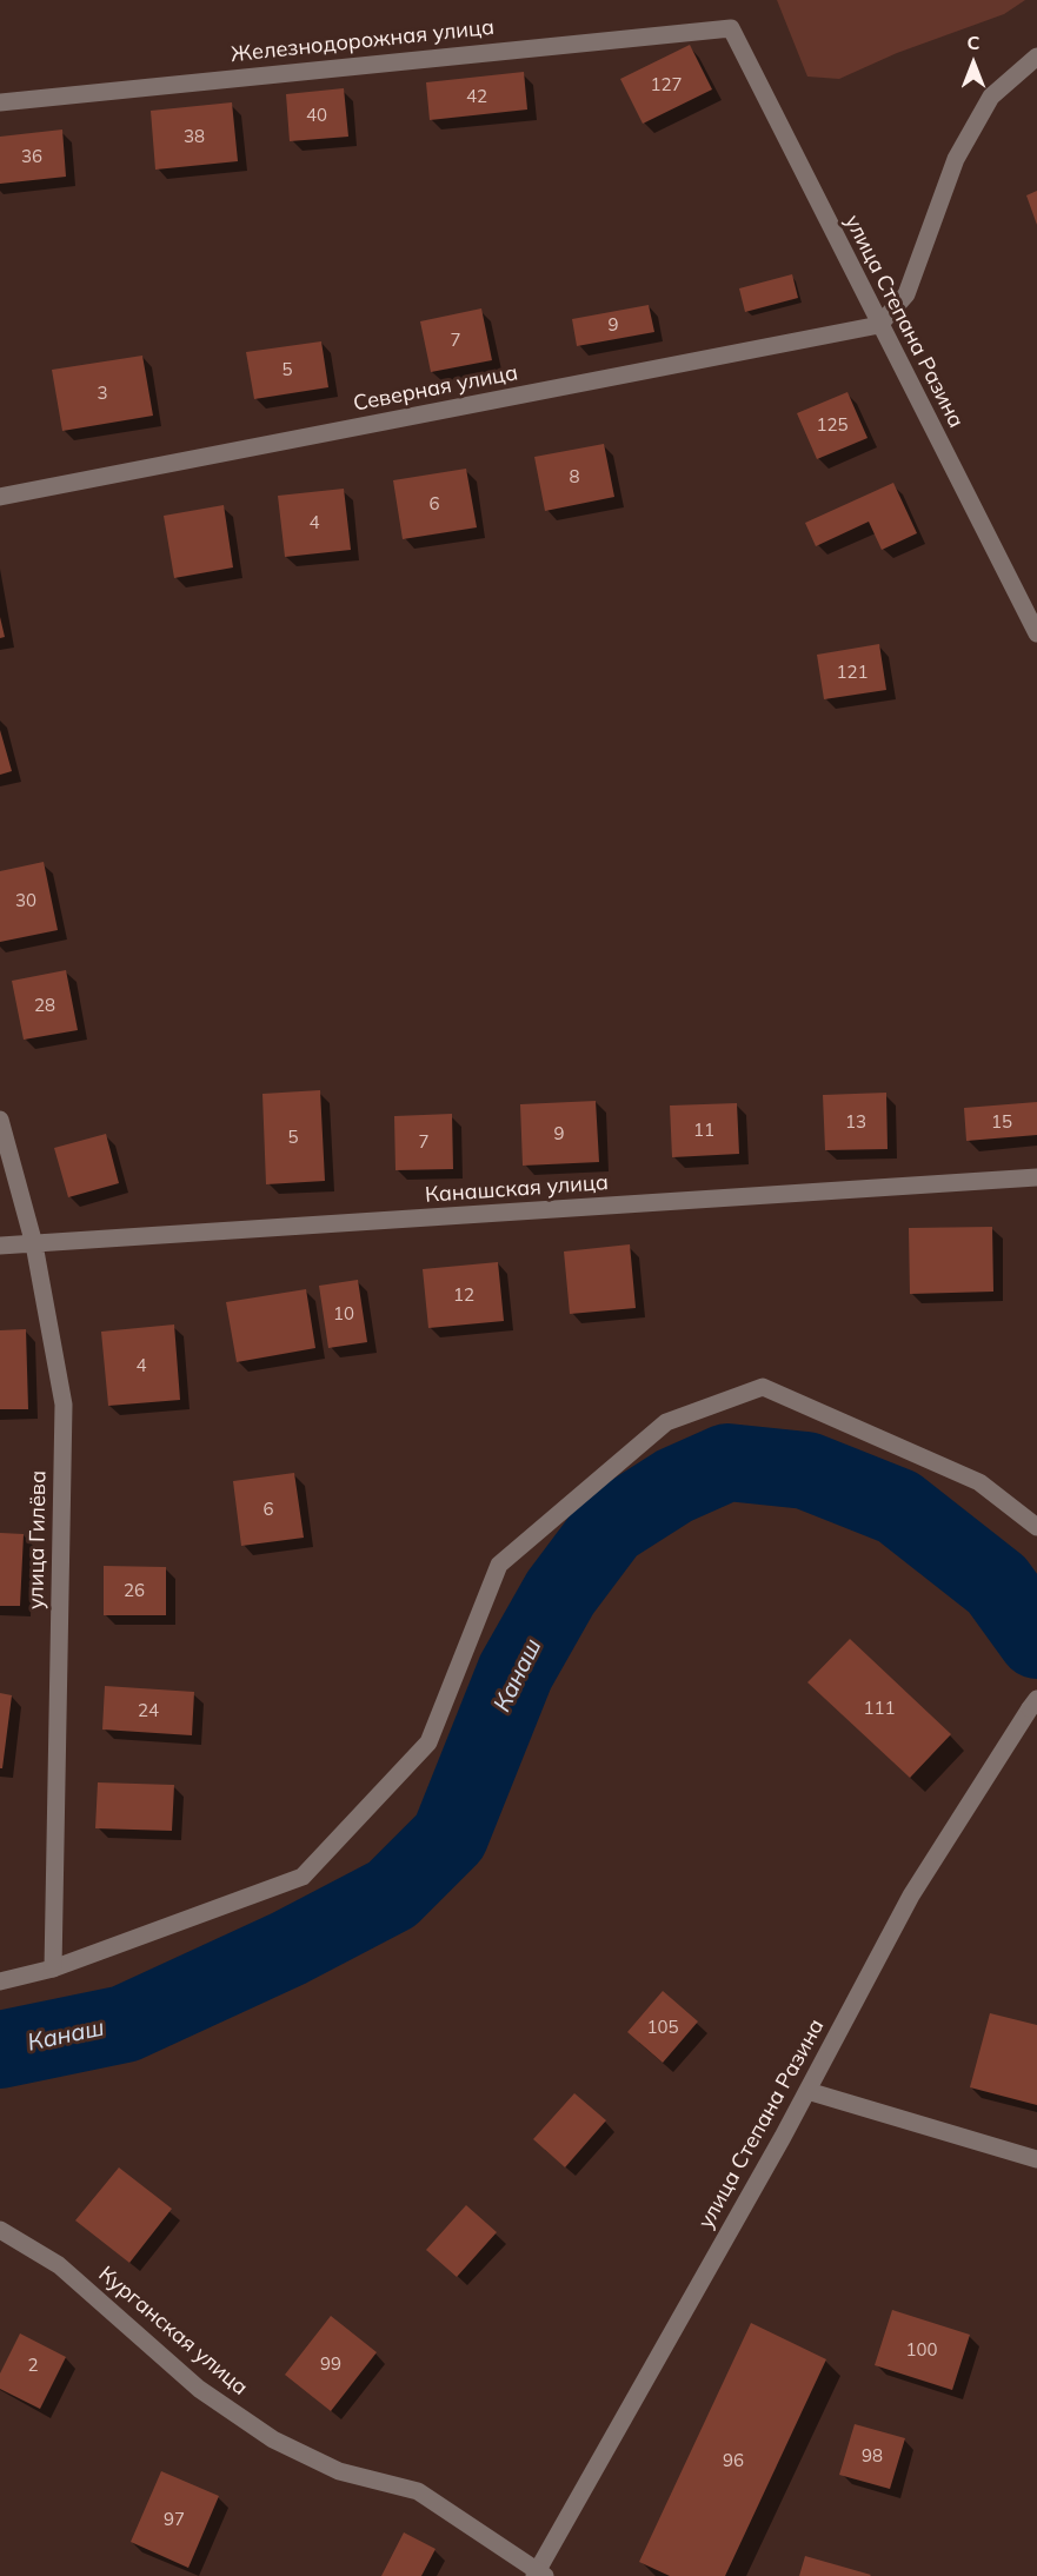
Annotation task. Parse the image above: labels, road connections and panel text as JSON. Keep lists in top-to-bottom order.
{
  "streets": {
    "street": [
      "Железнодорожная улица",
      "улица Степана Разина",
      "Северная улица",
      "Канашская улица",
      "улица Гилёва",
      "Курганская улица"
    ]
  },
  "crossings": [
    ["Железнодорожная улица", "улица Степана Разина"],
    ["улица Степана Разина", "Северная улица"],
    ["улица Степана Разина", "Курганская улица"],
    ["Канашская улица", "улица Гилёва"]
  ],
  "water": ["Канаш"],
  "house_numbers": [
    "127",
    "42",
    "40",
    "38",
    "36",
    "9",
    "7",
    "5",
    "3",
    "125",
    "8",
    "6",
    "4",
    "121",
    "30",
    "28",
    "13",
    "15",
    "11",
    "9",
    "5",
    "7",
    "12",
    "10",
    "4",
    "6",
    "26",
    "111",
    "24",
    "105",
    "100",
    "99",
    "2",
    "98",
    "96",
    "97"
  ],
  "north": "top"
}
